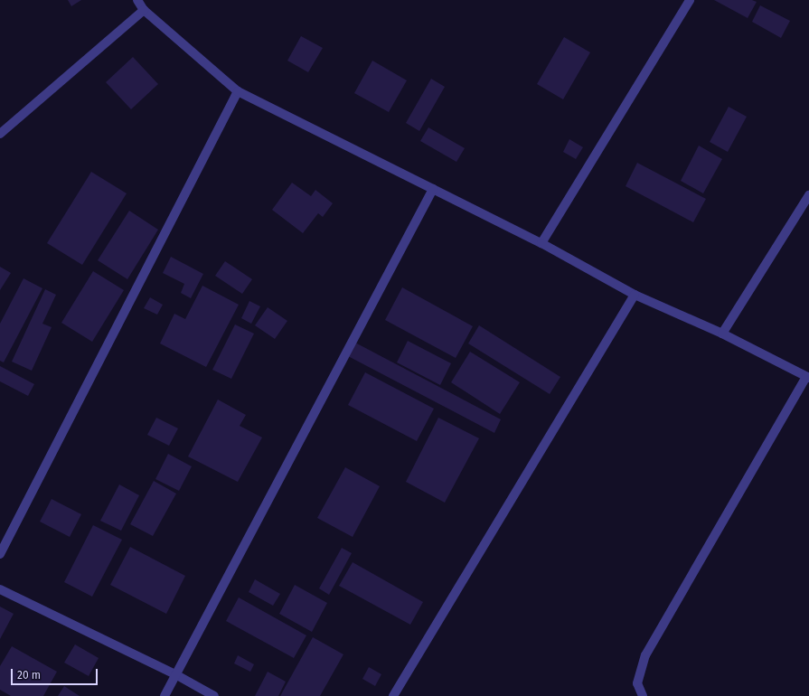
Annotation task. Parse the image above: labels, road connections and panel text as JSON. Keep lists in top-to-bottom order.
{
  "scale_bar": "20 m"
}
